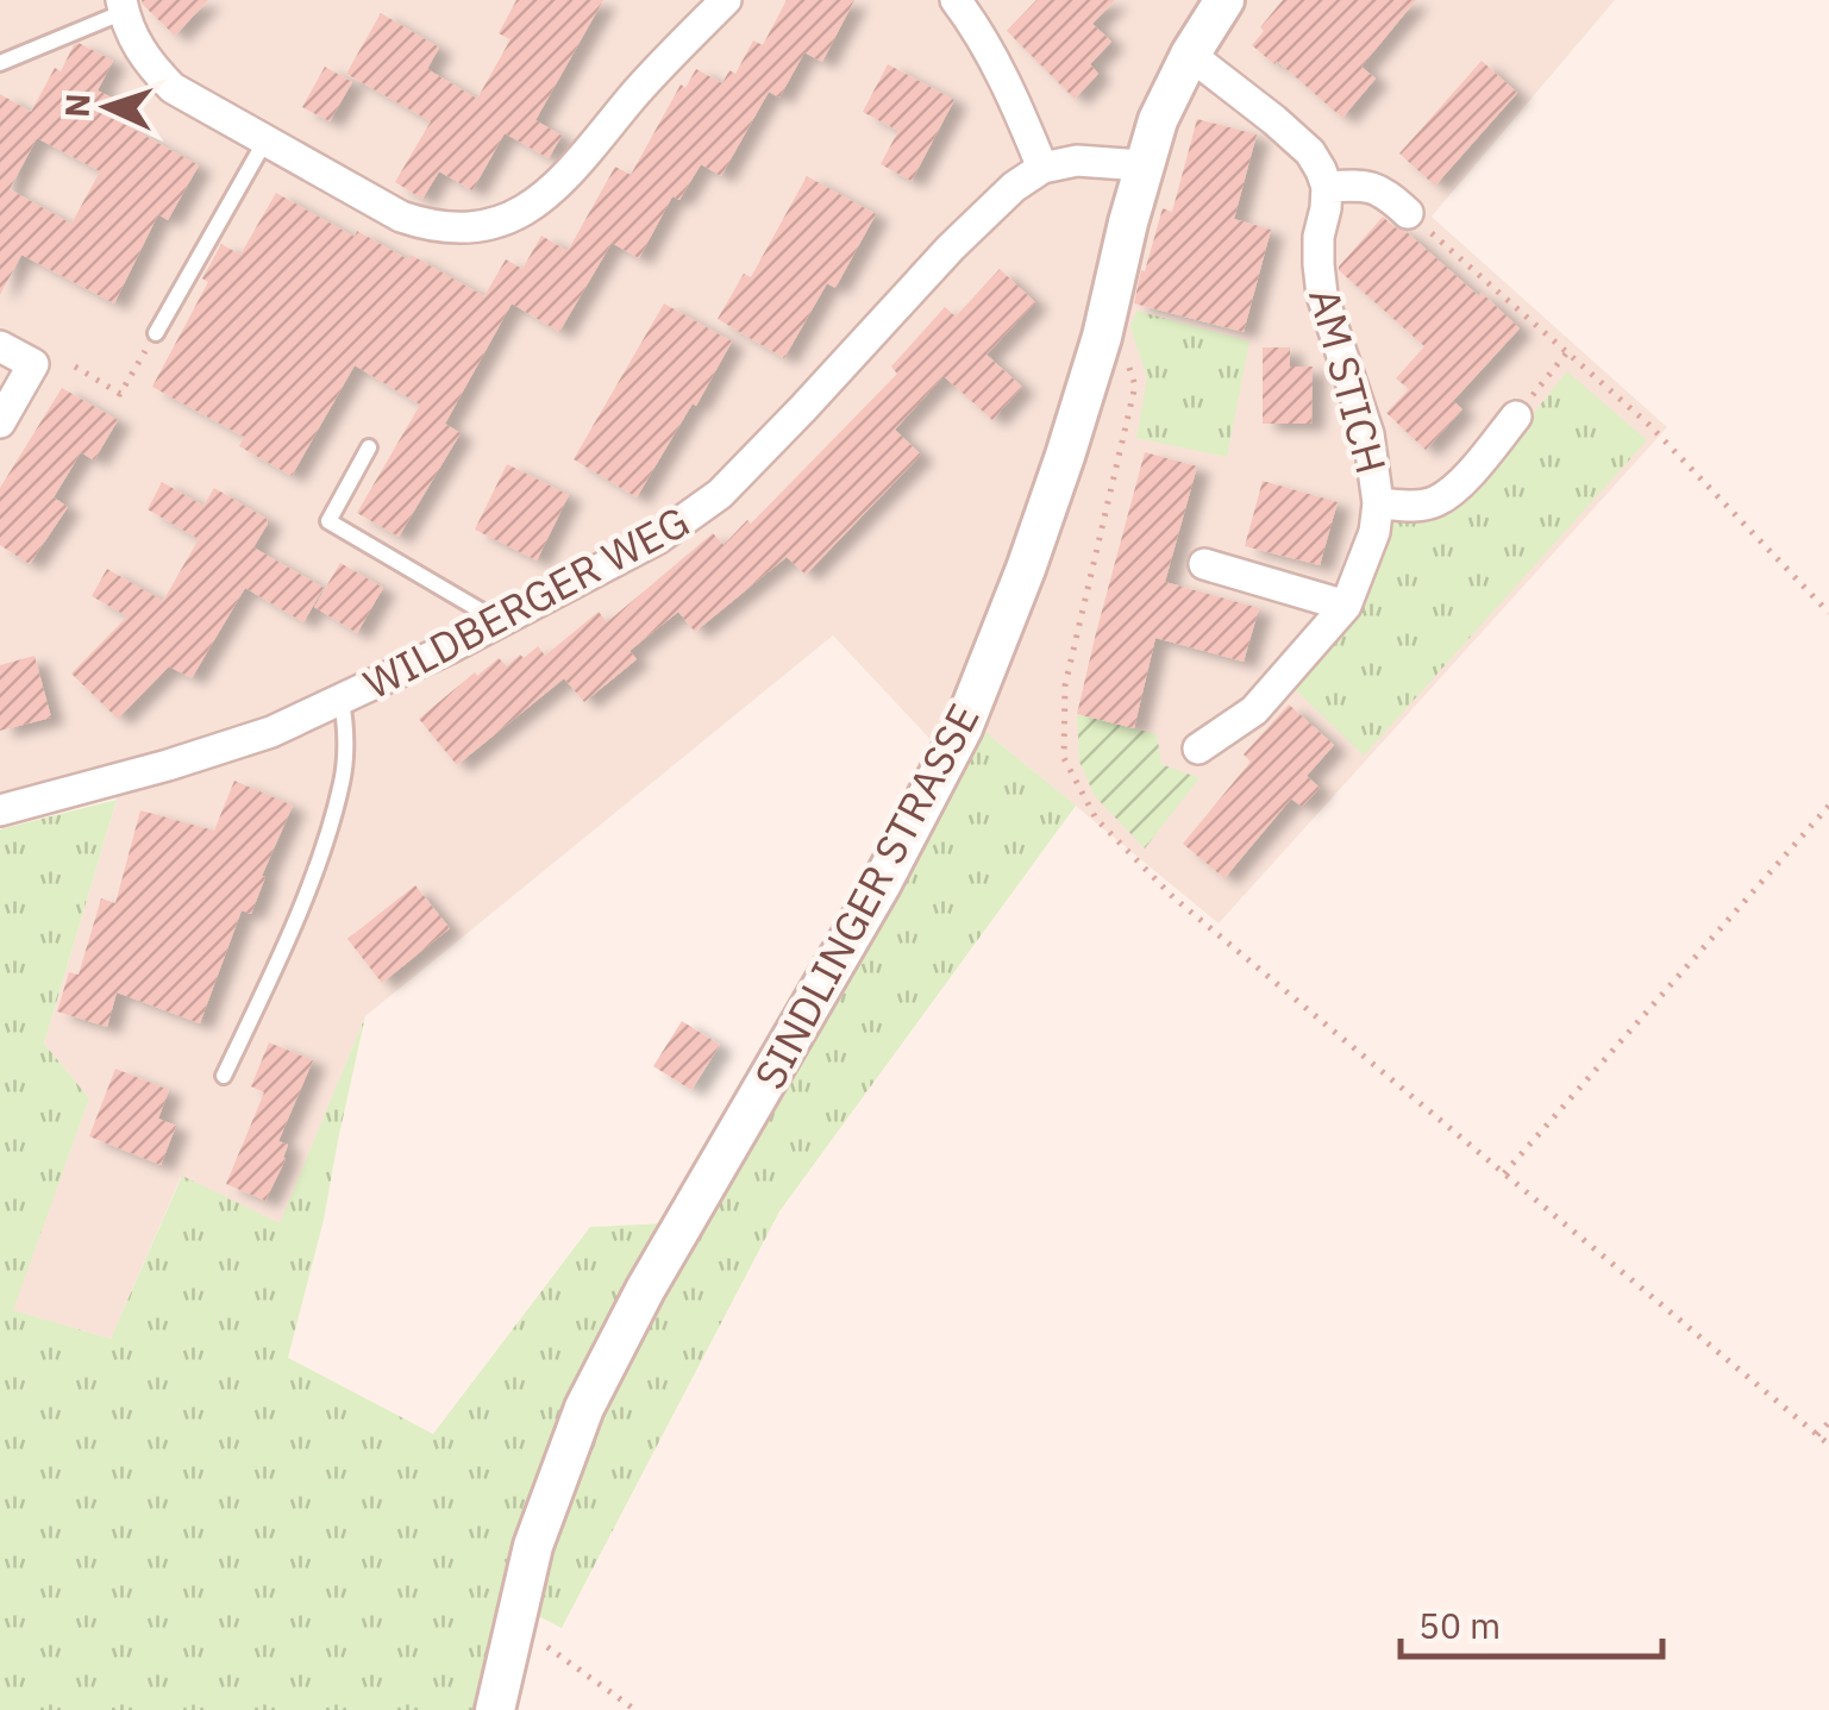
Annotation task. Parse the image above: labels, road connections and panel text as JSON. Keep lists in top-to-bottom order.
{
  "streets": {
    "street": ["AM STICH", "WILDBERGER WEG", "SINDLINGER STRASSE"]
  },
  "scale_bar": "50 m",
  "north": "left"
}
